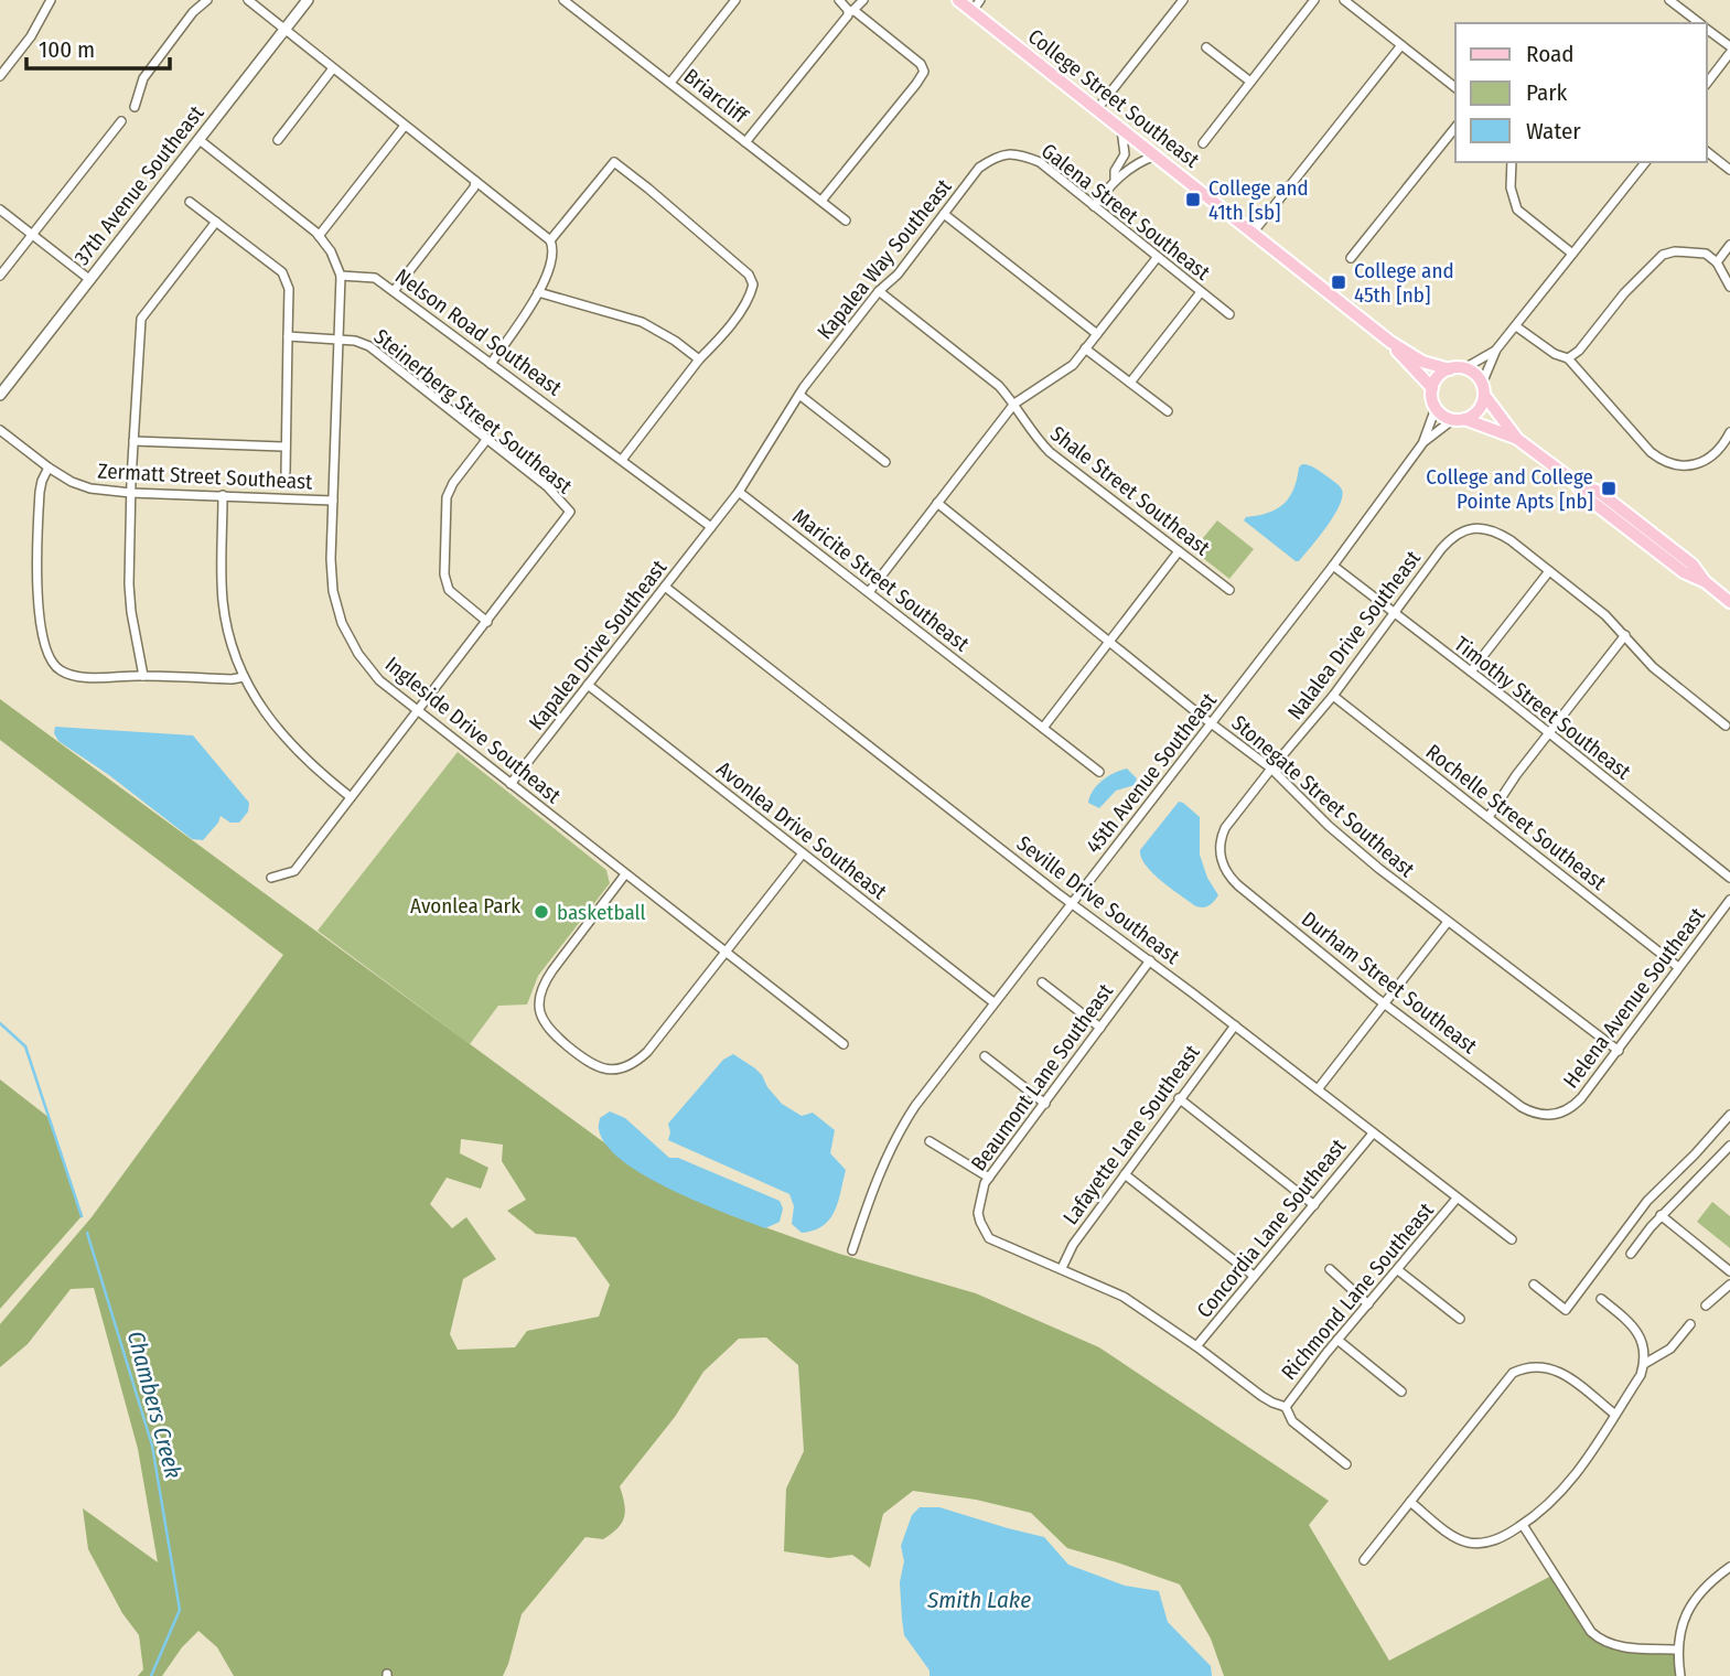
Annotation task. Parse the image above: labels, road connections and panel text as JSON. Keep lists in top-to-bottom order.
{
  "streets": {
    "main road": ["College Street Southeast"],
    "street": [
      "Briarcliff",
      "37th Avenue Southeast",
      "Galena Street Southeast",
      "Kapalea Way Southeast",
      "Nelson Road Southeast",
      "Steinerberg Street Southeast",
      "Zermatt Street Southeast",
      "Shale Street Southeast",
      "Maricite Street Southeast",
      "Nalalea Drive Southeast",
      "Kapalea Drive Southeast",
      "Timothy Street Southeast",
      "Ingleside Drive Southeast",
      "45th Avenue Southeast",
      "Stonegate Street Southeast",
      "Rochelle Street Southeast",
      "Avonlea Drive Southeast",
      "Seville Drive Southeast",
      "Durham Street Southeast",
      "Helena Avenue Southeast",
      "Beaumont Lane Southeast",
      "Lafayette Lane Southeast",
      "Concordia Lane Southeast",
      "Richmond Lane Southeast"
    ]
  },
  "crossings": [
    ["College Street Southeast", "45th Avenue Southeast"],
    ["Galena Street Southeast", "Kapalea Way Southeast"],
    ["Kapalea Way Southeast", "Shale Street Southeast"],
    ["Nelson Road Southeast", "Kapalea Drive Southeast"],
    ["Nelson Road Southeast", "Ingleside Drive Southeast"],
    ["Steinerberg Street Southeast", "Ingleside Drive Southeast"],
    ["Zermatt Street Southeast", "Ingleside Drive Southeast"],
    ["Maricite Street Southeast", "Kapalea Drive Southeast"],
    ["Nalalea Drive Southeast", "Timothy Street Southeast"],
    ["Nalalea Drive Southeast", "Stonegate Street Southeast"],
    ["Nalalea Drive Southeast", "Rochelle Street Southeast"],
    ["Nalalea Drive Southeast", "Durham Street Southeast"],
    ["Kapalea Drive Southeast", "Ingleside Drive Southeast"],
    ["Kapalea Drive Southeast", "Avonlea Drive Southeast"],
    ["Kapalea Drive Southeast", "Seville Drive Southeast"],
    ["Timothy Street Southeast", "45th Avenue Southeast"],
    ["45th Avenue Southeast", "Stonegate Street Southeast"],
    ["45th Avenue Southeast", "Avonlea Drive Southeast"],
    ["45th Avenue Southeast", "Seville Drive Southeast"],
    ["Stonegate Street Southeast", "Helena Avenue Southeast"],
    ["Rochelle Street Southeast", "Helena Avenue Southeast"],
    ["Seville Drive Southeast", "Beaumont Lane Southeast"],
    ["Seville Drive Southeast", "Lafayette Lane Southeast"],
    ["Seville Drive Southeast", "Concordia Lane Southeast"],
    ["Seville Drive Southeast", "Richmond Lane Southeast"],
    ["Durham Street Southeast", "Helena Avenue Southeast"],
    ["Beaumont Lane Southeast", "Lafayette Lane Southeast"]
  ],
  "water": ["Chambers Creek", "Smith Lake"],
  "parks": ["Avonlea Park"],
  "places": {
    "transit": ["College and 41th [sb]", "College and 45th [nb]", "College and College Pointe Apts [nb]"],
    "other": ["basketball"]
  },
  "legend": ["Road", "Park", "Water"],
  "scale_bar": "100 m"
}
